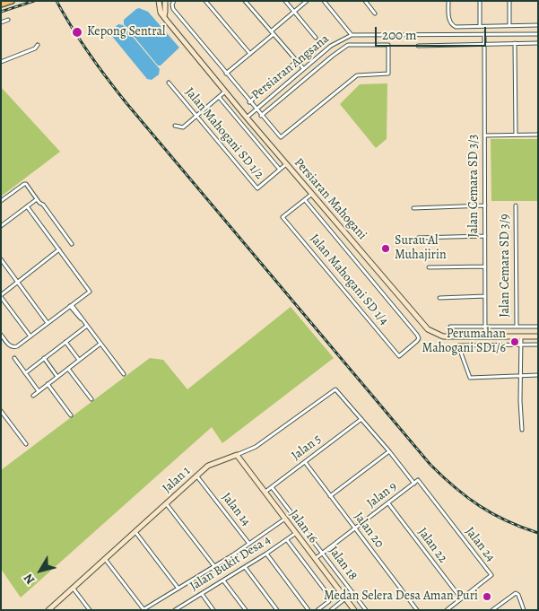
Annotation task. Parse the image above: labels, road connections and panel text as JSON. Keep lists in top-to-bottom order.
{
  "streets": {
    "street": [
      "Persiaran Angsana",
      "Jalan Mahogani SD 1/2",
      "Jalan Cemara SD 3/3",
      "Persiaran Mahogani",
      "Jalan Cemara SD 3/9",
      "Jalan Mahogani SD 1/4",
      "Jalan 5",
      "Jalan 1",
      "Jalan 9",
      "Jalan 14",
      "Jalan 16",
      "Jalan 20",
      "Jalan 24",
      "Jalan 22",
      "Jalan Bukit Desa 4",
      "Jalan 18"
    ]
  },
  "crossings": [
    ["Persiaran Angsana", "Jalan Cemara SD 3/3"],
    ["Persiaran Angsana", "Persiaran Mahogani"],
    ["Jalan Mahogani SD 1/2", "Persiaran Mahogani"],
    ["Jalan Cemara SD 3/3", "Persiaran Mahogani"],
    ["Jalan 5", "Jalan 1"],
    ["Jalan 5", "Jalan 16"],
    ["Jalan 5", "Jalan 20"],
    ["Jalan 5", "Jalan 18"],
    ["Jalan 1", "Jalan 14"],
    ["Jalan 1", "Jalan 16"],
    ["Jalan 9", "Jalan 16"],
    ["Jalan 9", "Jalan 20"],
    ["Jalan 9", "Jalan 24"],
    ["Jalan 9", "Jalan 22"],
    ["Jalan 9", "Jalan 18"],
    ["Jalan 14", "Jalan 16"],
    ["Jalan 16", "Jalan Bukit Desa 4"],
    ["Jalan 24", "Jalan 22"]
  ],
  "places": [
    "Kepong Sentral",
    "Surau Al Muhajirin",
    "Perumahan Mahogani SD1/6",
    "Medan Selera Desa Aman Puri"
  ],
  "scale_bar": "200 m",
  "north": "bottom left"
}
